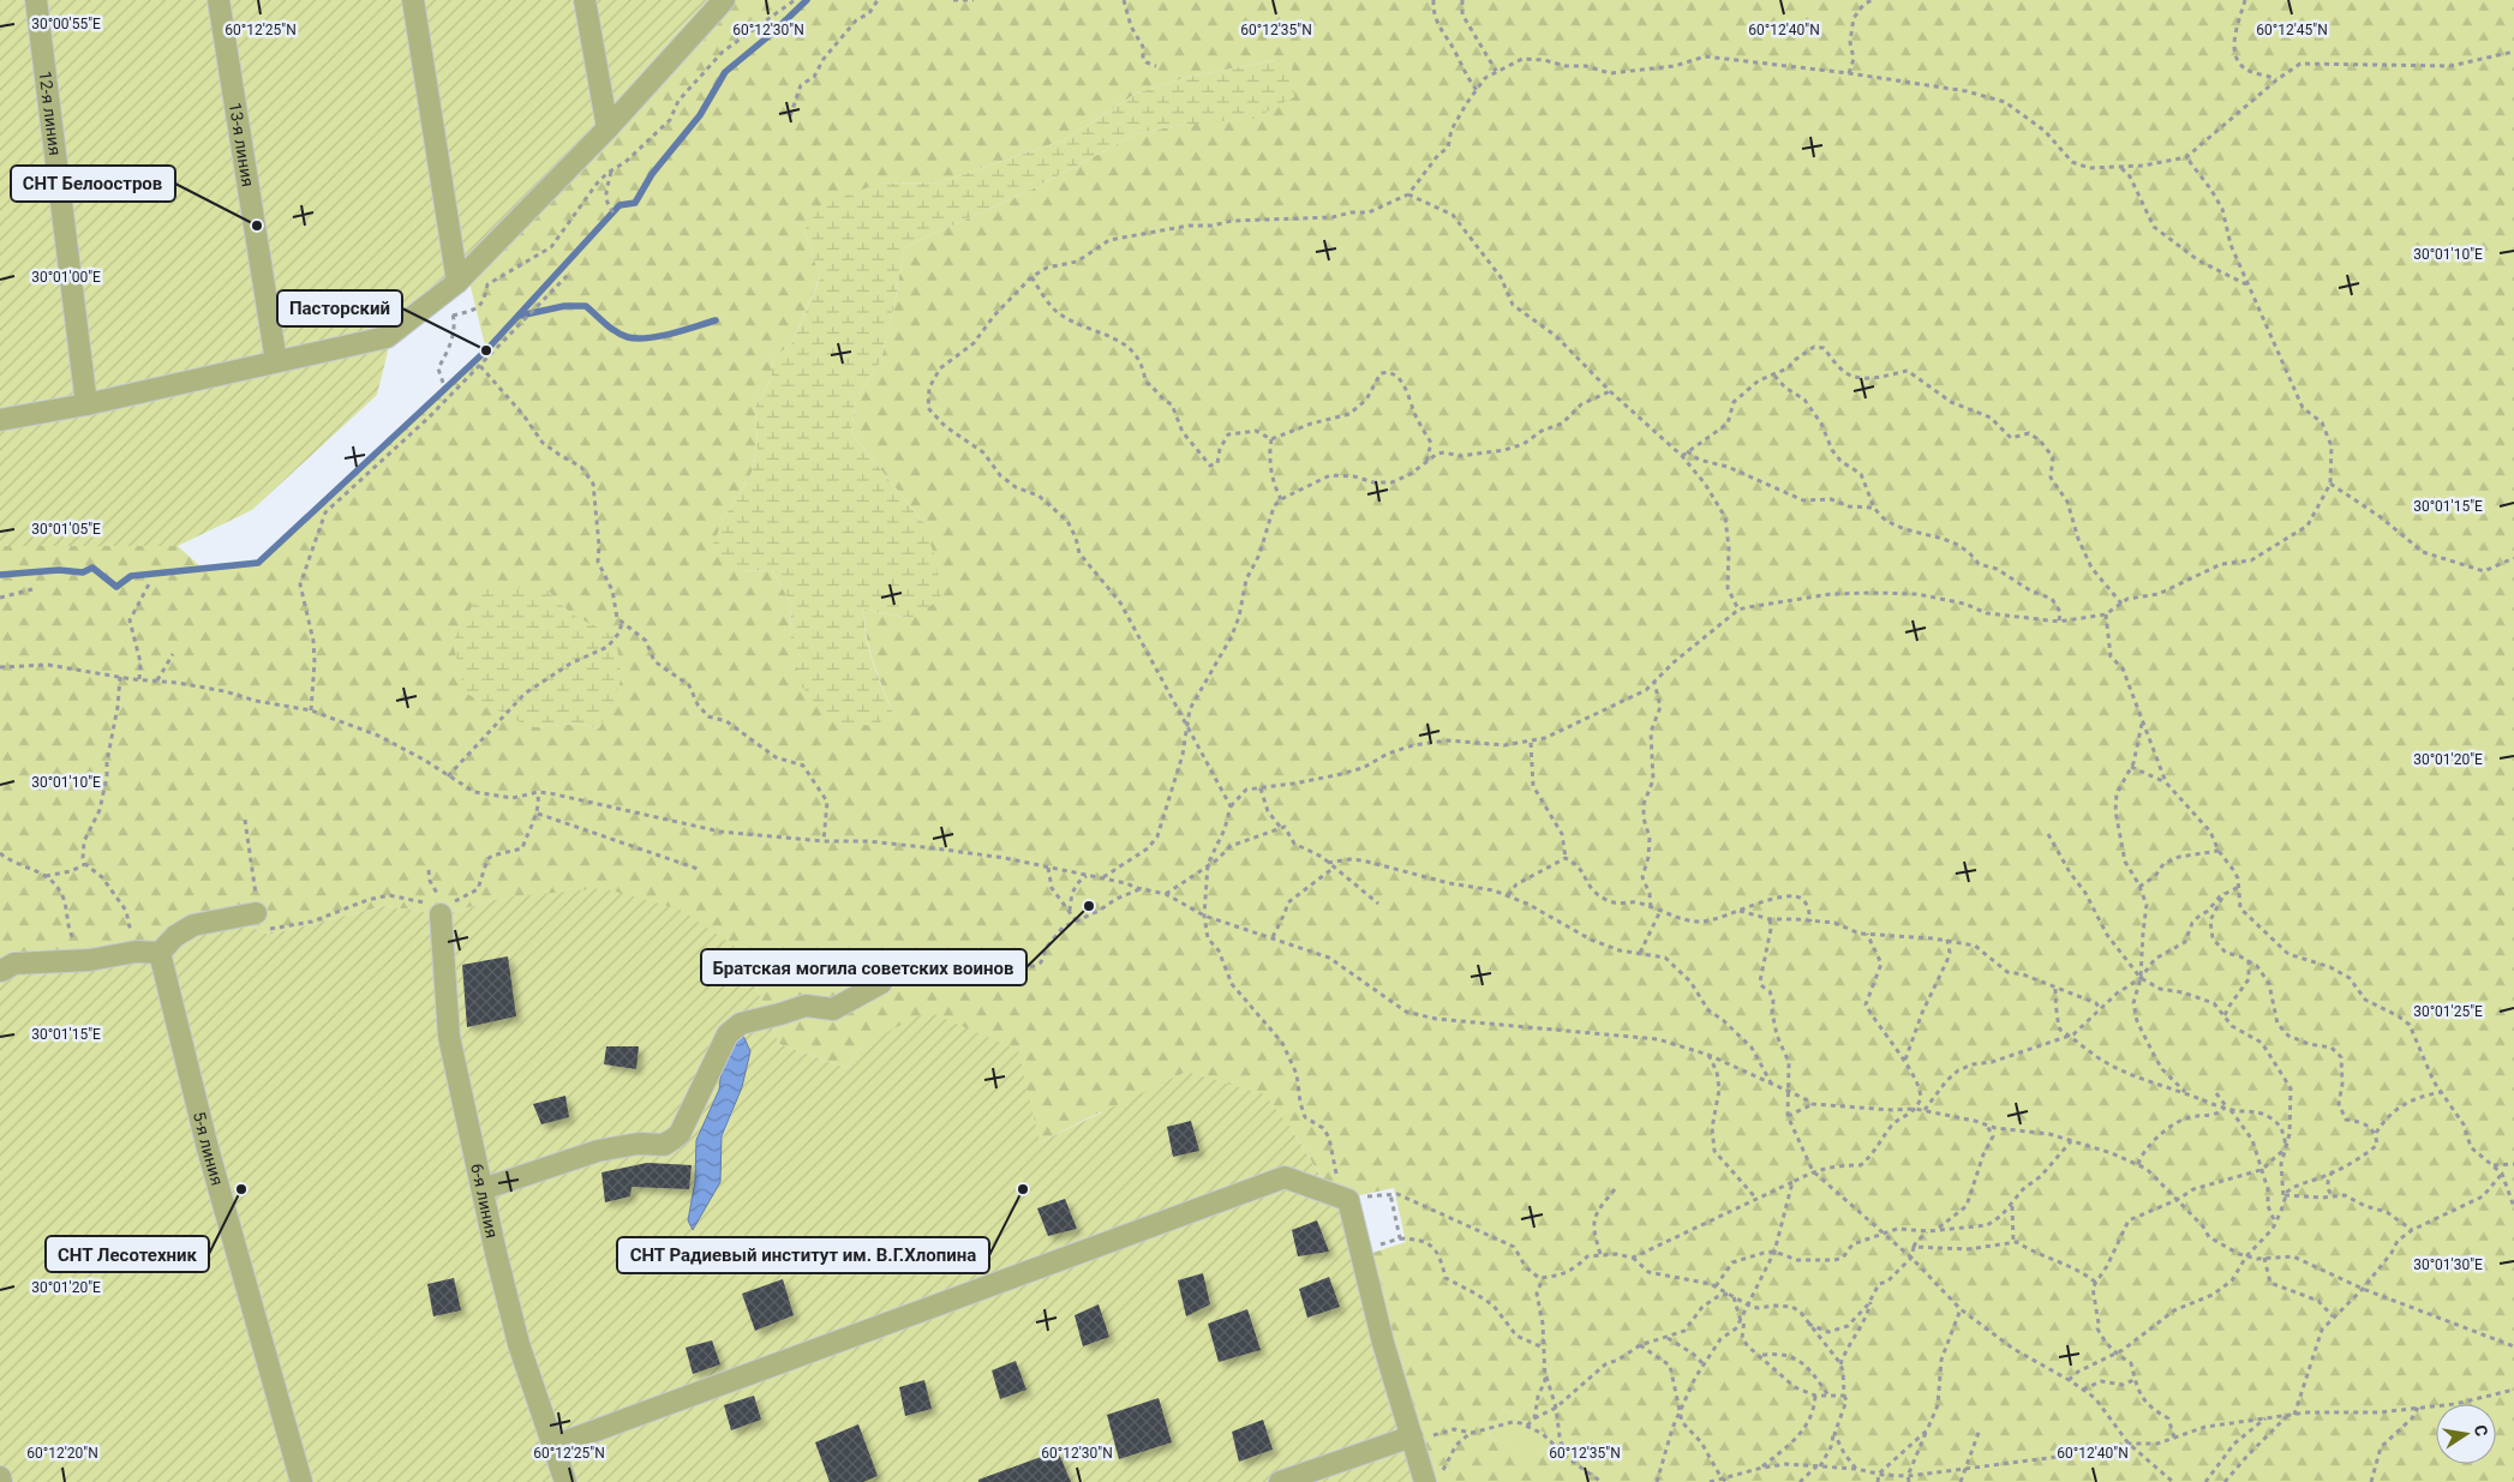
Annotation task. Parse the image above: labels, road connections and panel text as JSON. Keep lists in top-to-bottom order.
{
  "streets": {
    "street": [
      "12-я линия",
      "13-я линия",
      "5-я линия",
      "6-я линия"
    ]
  },
  "places": [
    "СНТ Белоостров",
    "Пасторский",
    "Братская могила советских воинов",
    "СНТ Лесотехник",
    "СНТ Радиевый институт им. В.Г.Хлопина"
  ],
  "north": "right",
  "coordinates": [
    "30°00'55\"E",
    "60°12'25\"N",
    "60°12'30\"N",
    "60°12'35\"N",
    "60°12'40\"N",
    "60°12'45\"N",
    "30°01'10\"E",
    "30°01'00\"E",
    "30°01'15\"E",
    "30°01'05\"E",
    "30°01'20\"E",
    "30°01'25\"E",
    "30°01'30\"E",
    "60°12'20\"N"
  ]
}
